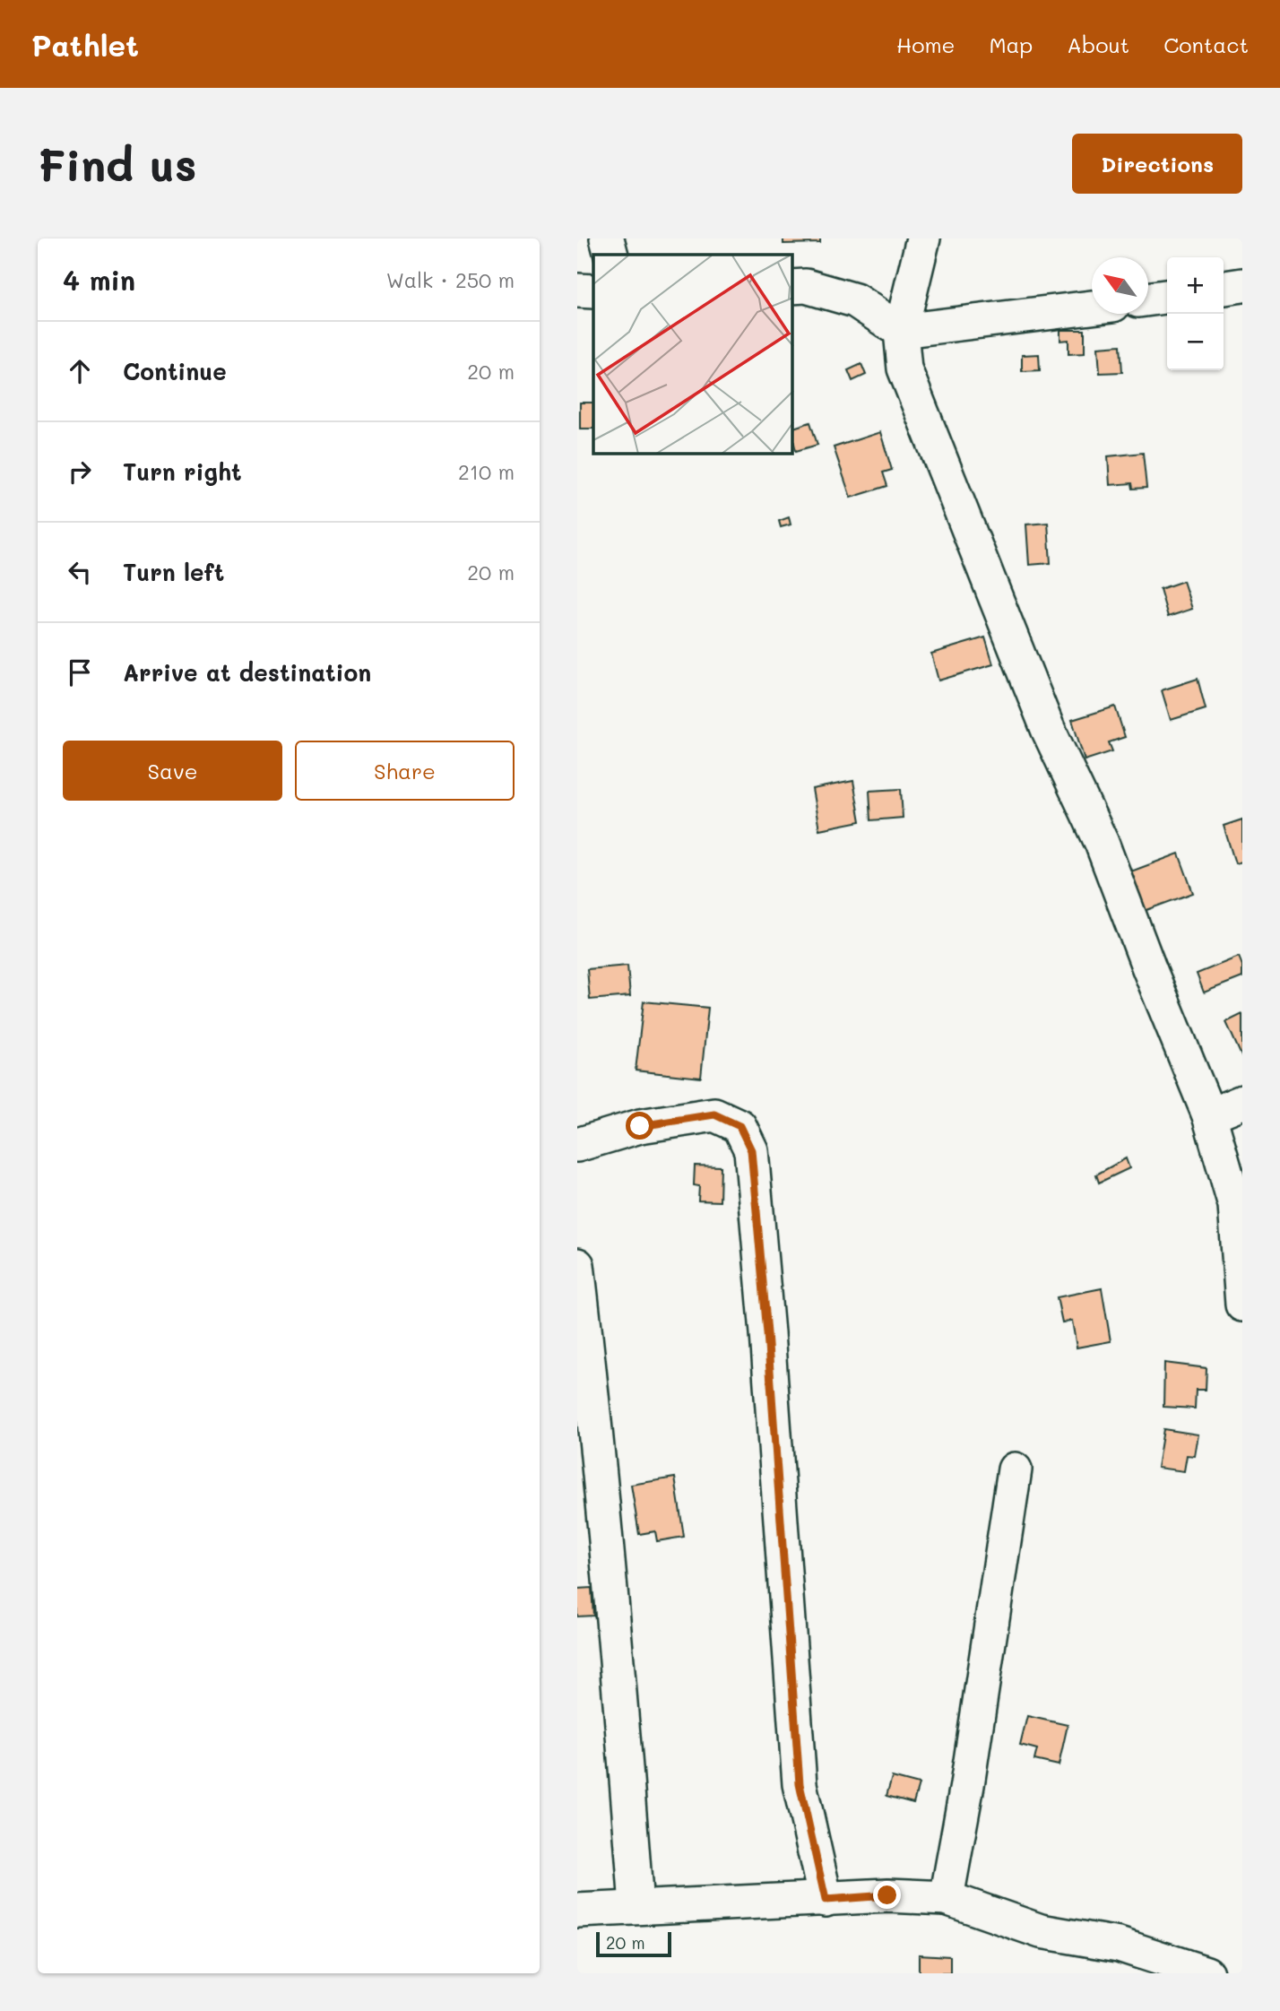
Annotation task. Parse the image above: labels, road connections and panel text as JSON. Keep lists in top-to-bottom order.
{
  "scale_bar": "20 m",
  "north": "top left",
  "page": {
    "header": "Pathlet",
    "nav": [
      "Home",
      "Map",
      "About",
      "Contact"
    ],
    "buttons": [
      "Directions",
      ["Save", "Share"]
    ],
    "title": "Find us",
    "heading": ["4 min", "Walk · 250 m"],
    "map_buttons": ["+", "−"],
    "list": [
      ["Continue", "20 m"],
      ["Turn right", "210 m"],
      ["Turn left", "20 m"],
      "Arrive at destination"
    ],
    "scale": "20 m"
  }
}
